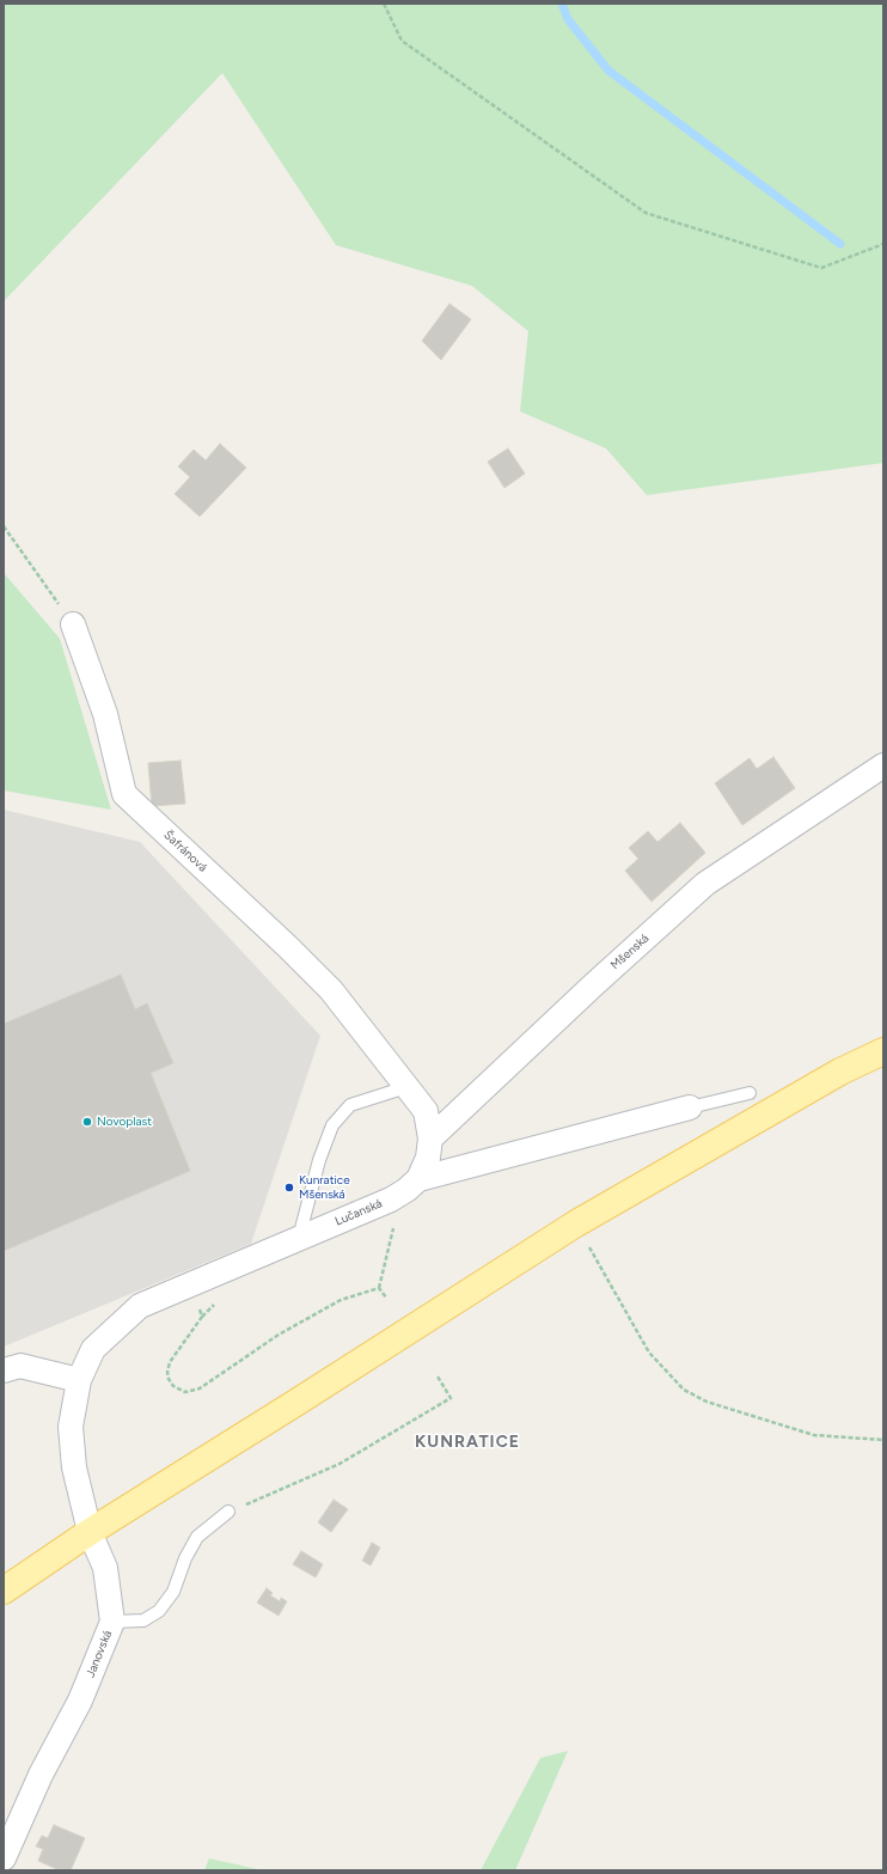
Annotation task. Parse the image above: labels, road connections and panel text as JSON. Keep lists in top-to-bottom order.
{
  "streets": {
    "street": [
      "Šafránová",
      "Mšenská",
      "Lučanská",
      "Janovská"
    ]
  },
  "crossings": [
    ["Šafránová", "Mšenská"],
    ["Lučanská", "Janovská"]
  ],
  "districts": ["KUNRATICE"],
  "places": ["Novoplast", "Kunratice Mšenská"]
}
